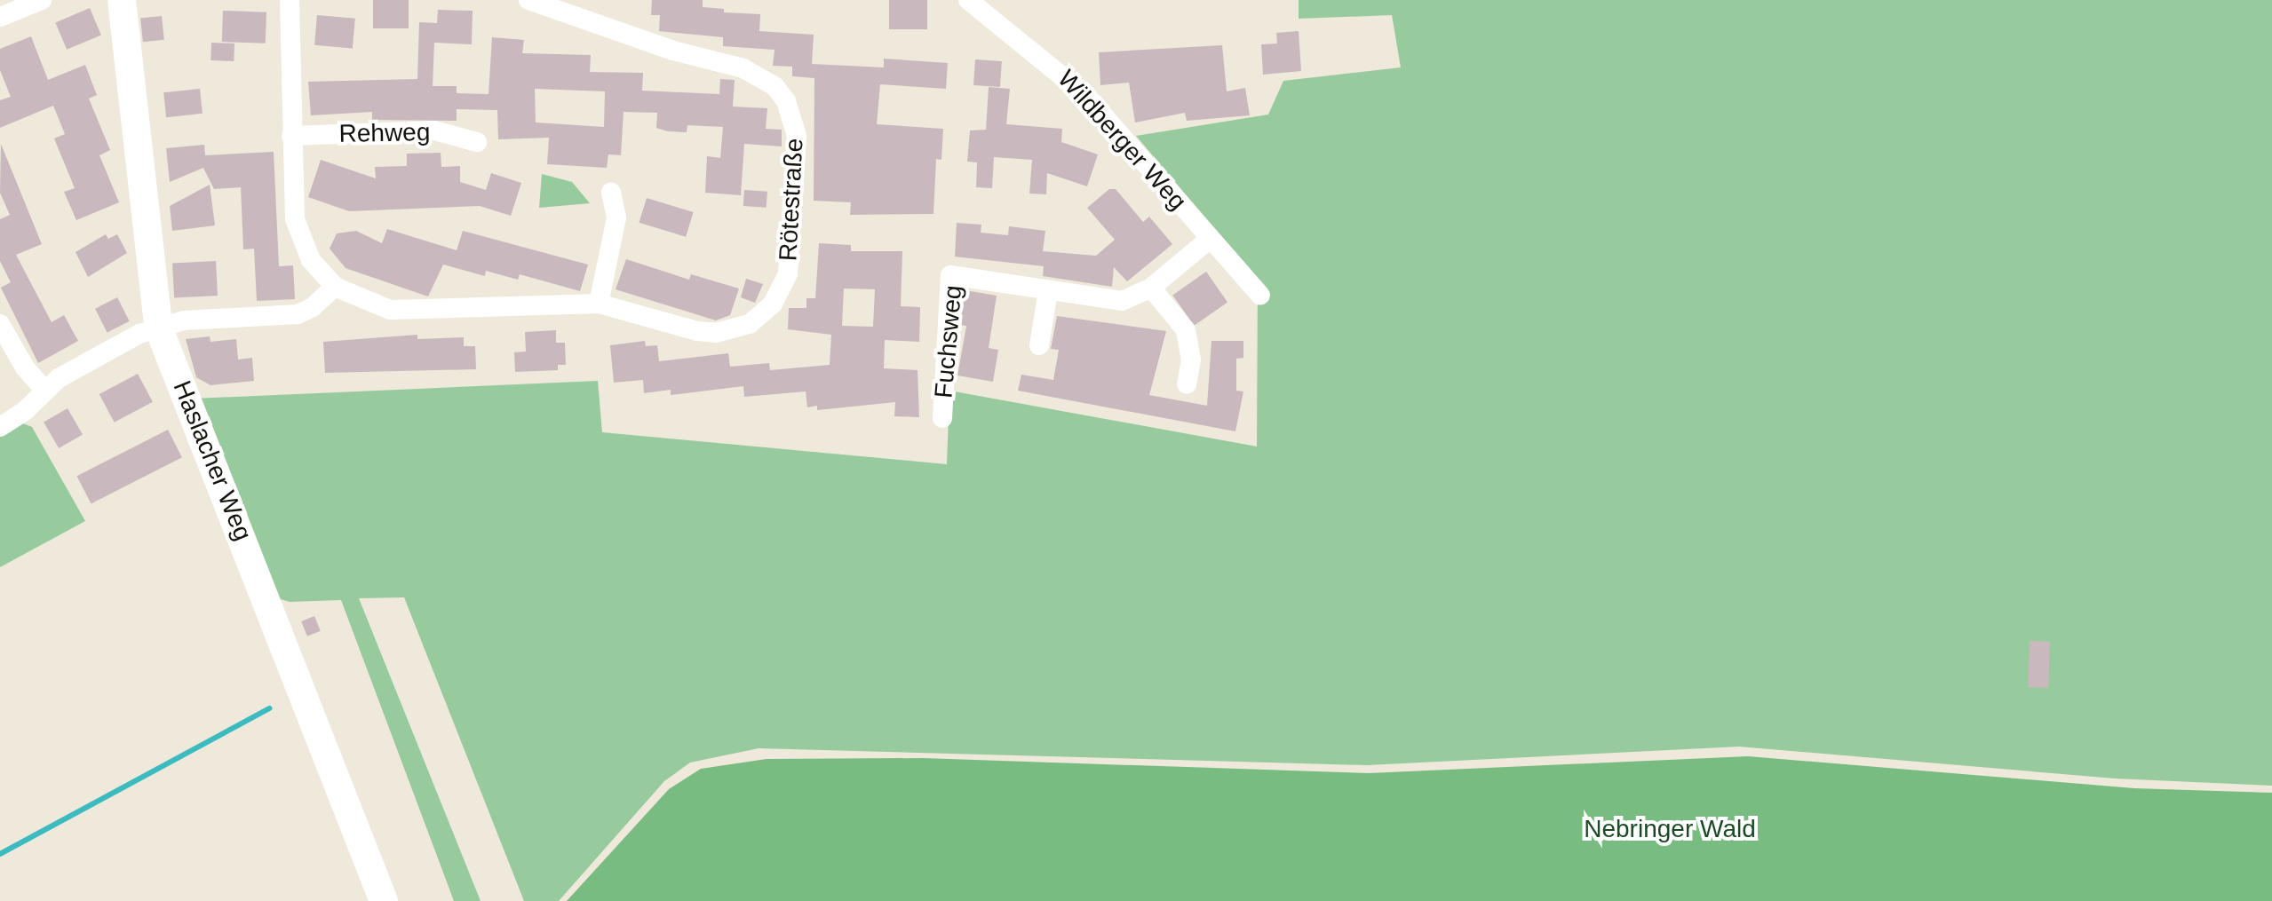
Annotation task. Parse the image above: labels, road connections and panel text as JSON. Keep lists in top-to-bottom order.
{
  "streets": {
    "street": [
      "Rehweg",
      "Wildberger Weg",
      "Rötestraße",
      "Fuchsweg",
      "Haslacher Weg"
    ]
  },
  "crossings": [
    ["Rehweg", "Rötestraße"],
    ["Wildberger Weg", "Fuchsweg"]
  ],
  "parks": ["Nebringer Wald"]
}
